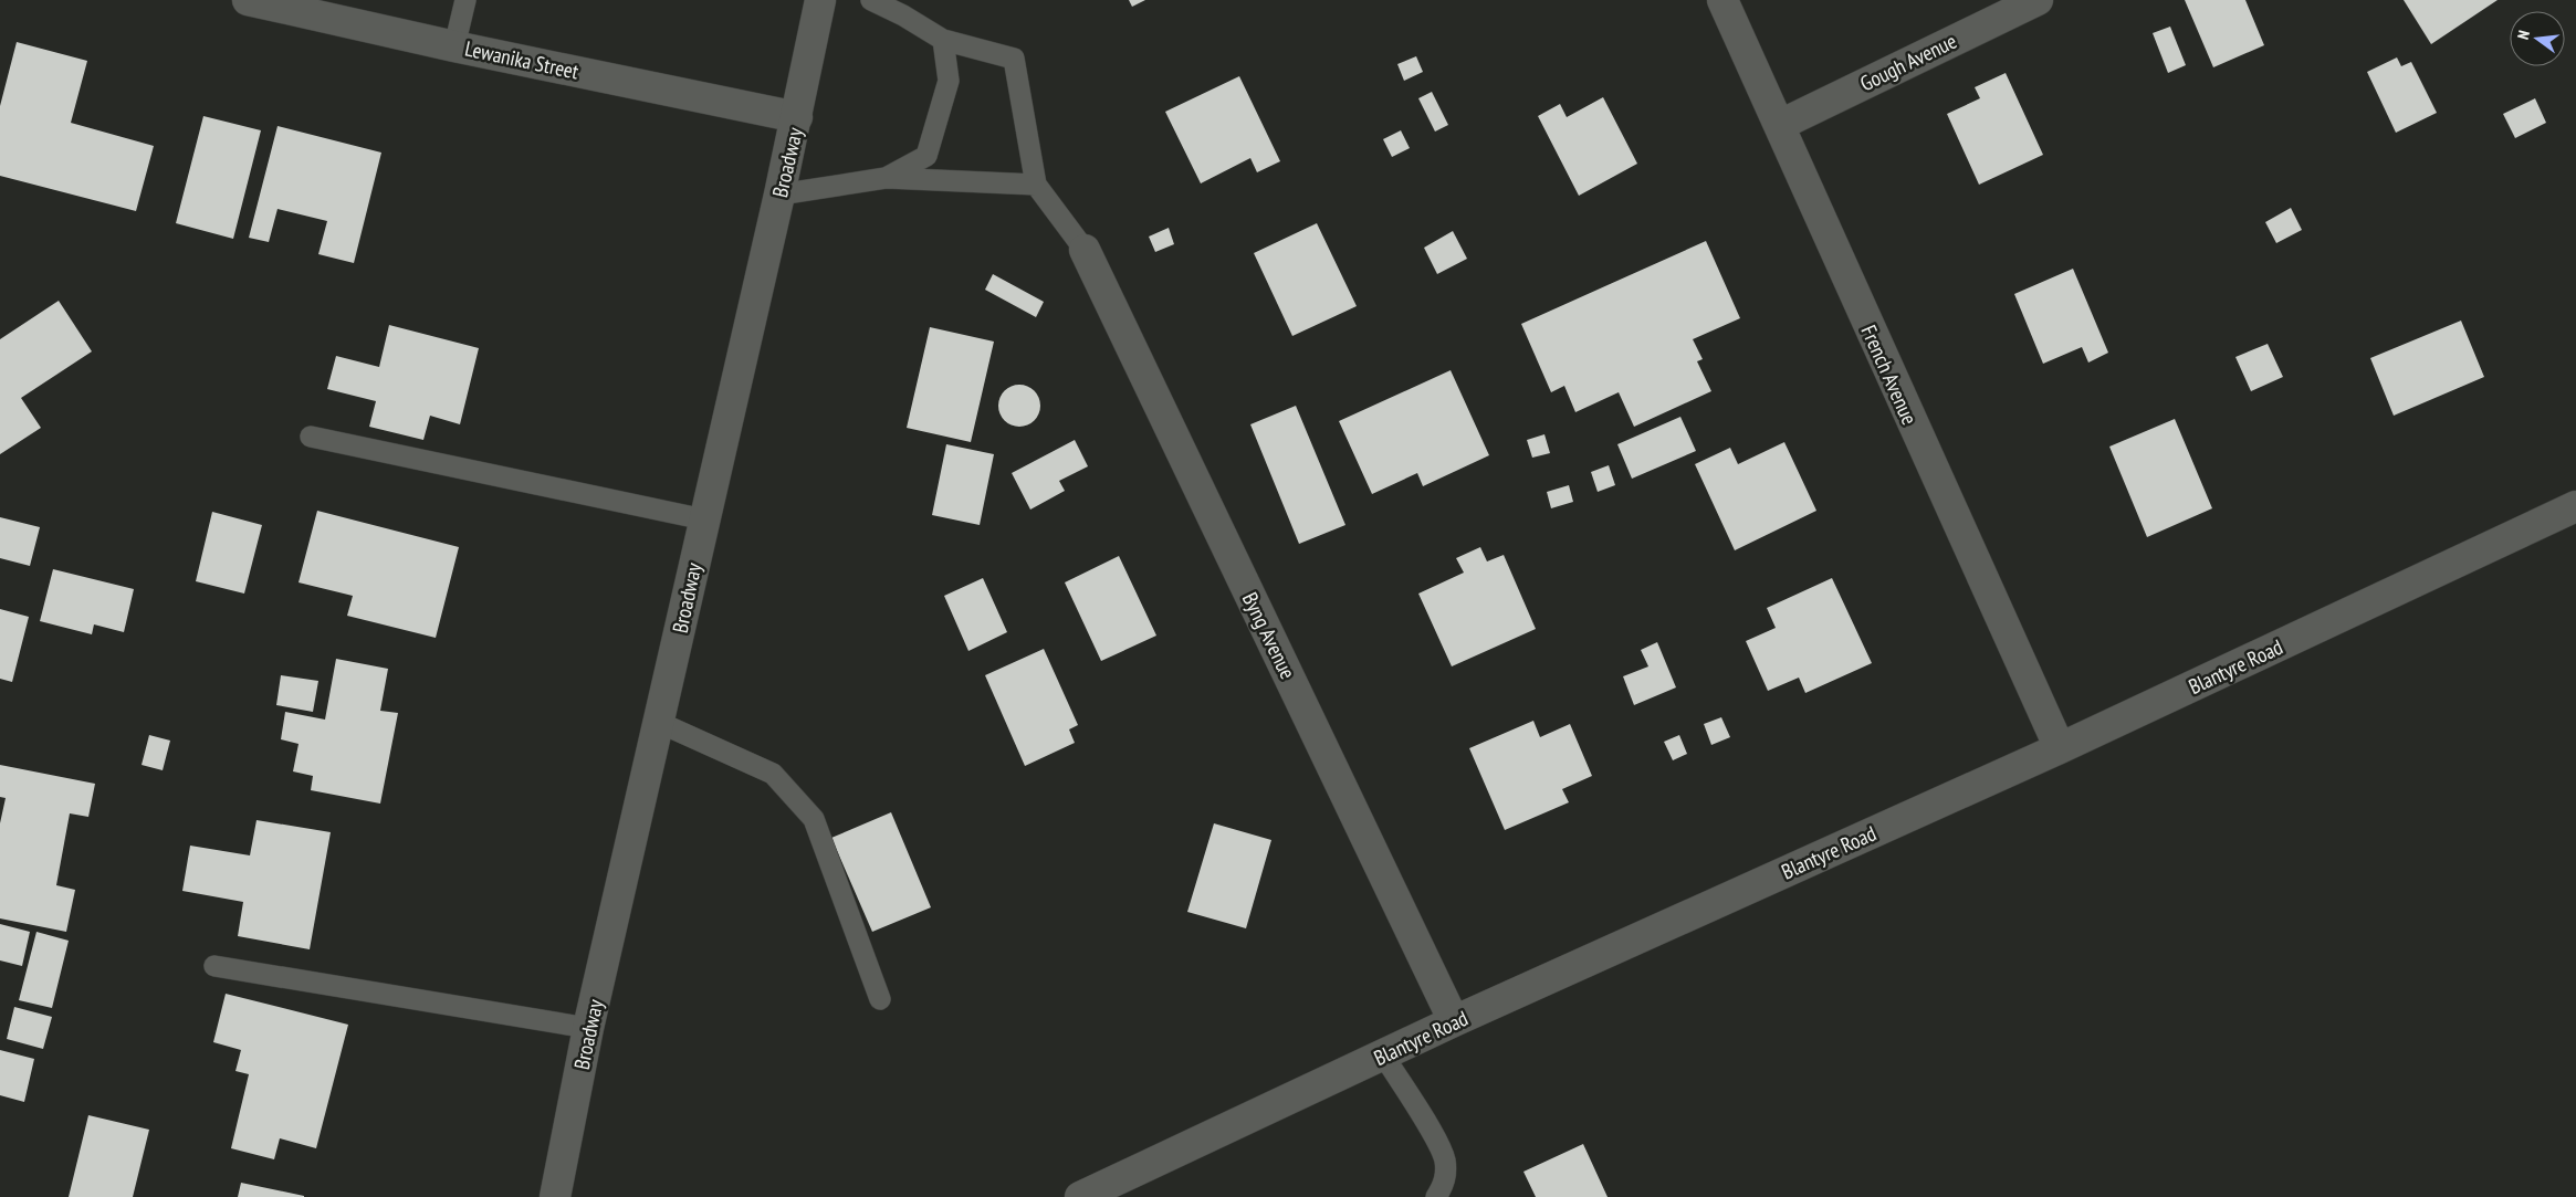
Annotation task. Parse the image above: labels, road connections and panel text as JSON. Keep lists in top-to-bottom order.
{
  "streets": {
    "street": [
      "Lewanika Street",
      "Gough Avenue",
      "Broadway",
      "French Avenue",
      "Byng Avenue",
      "Blantyre Road"
    ]
  },
  "crossings": [
    ["Lewanika Street", "Broadway"],
    ["Gough Avenue", "French Avenue"],
    ["French Avenue", "Blantyre Road"],
    ["Byng Avenue", "Blantyre Road"]
  ],
  "north": "left"
}
